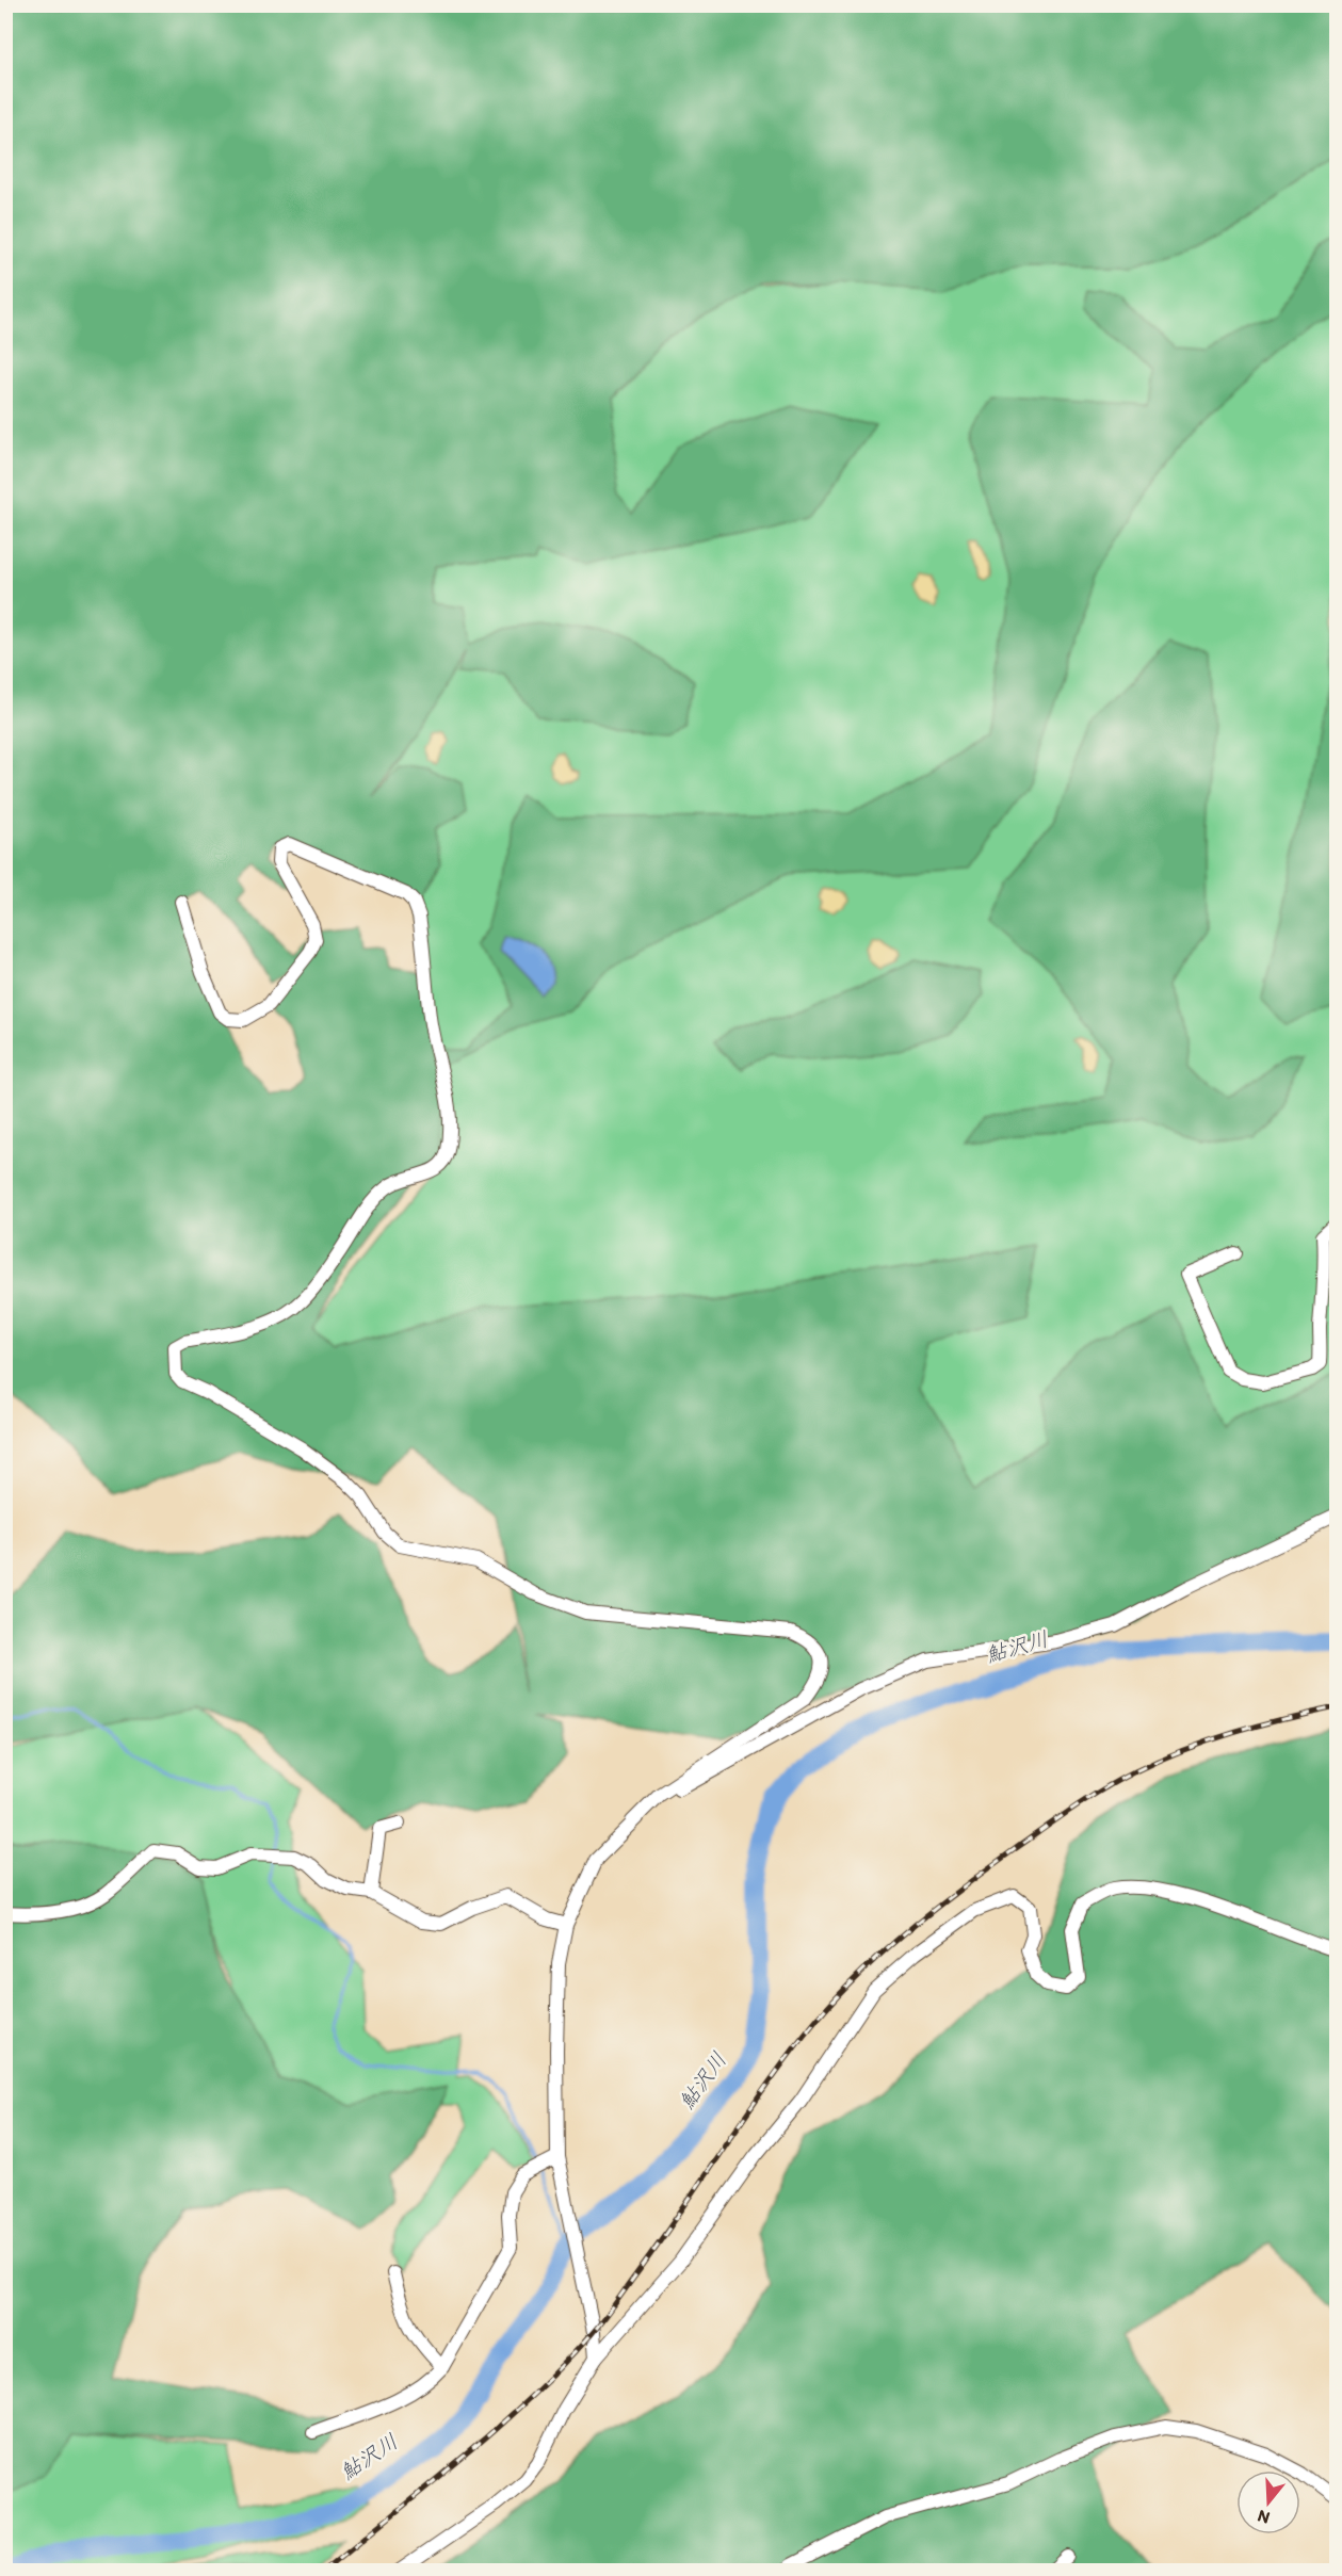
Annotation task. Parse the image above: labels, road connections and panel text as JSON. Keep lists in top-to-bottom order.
{
  "water": ["鮎沢川"],
  "north": "bottom"
}
